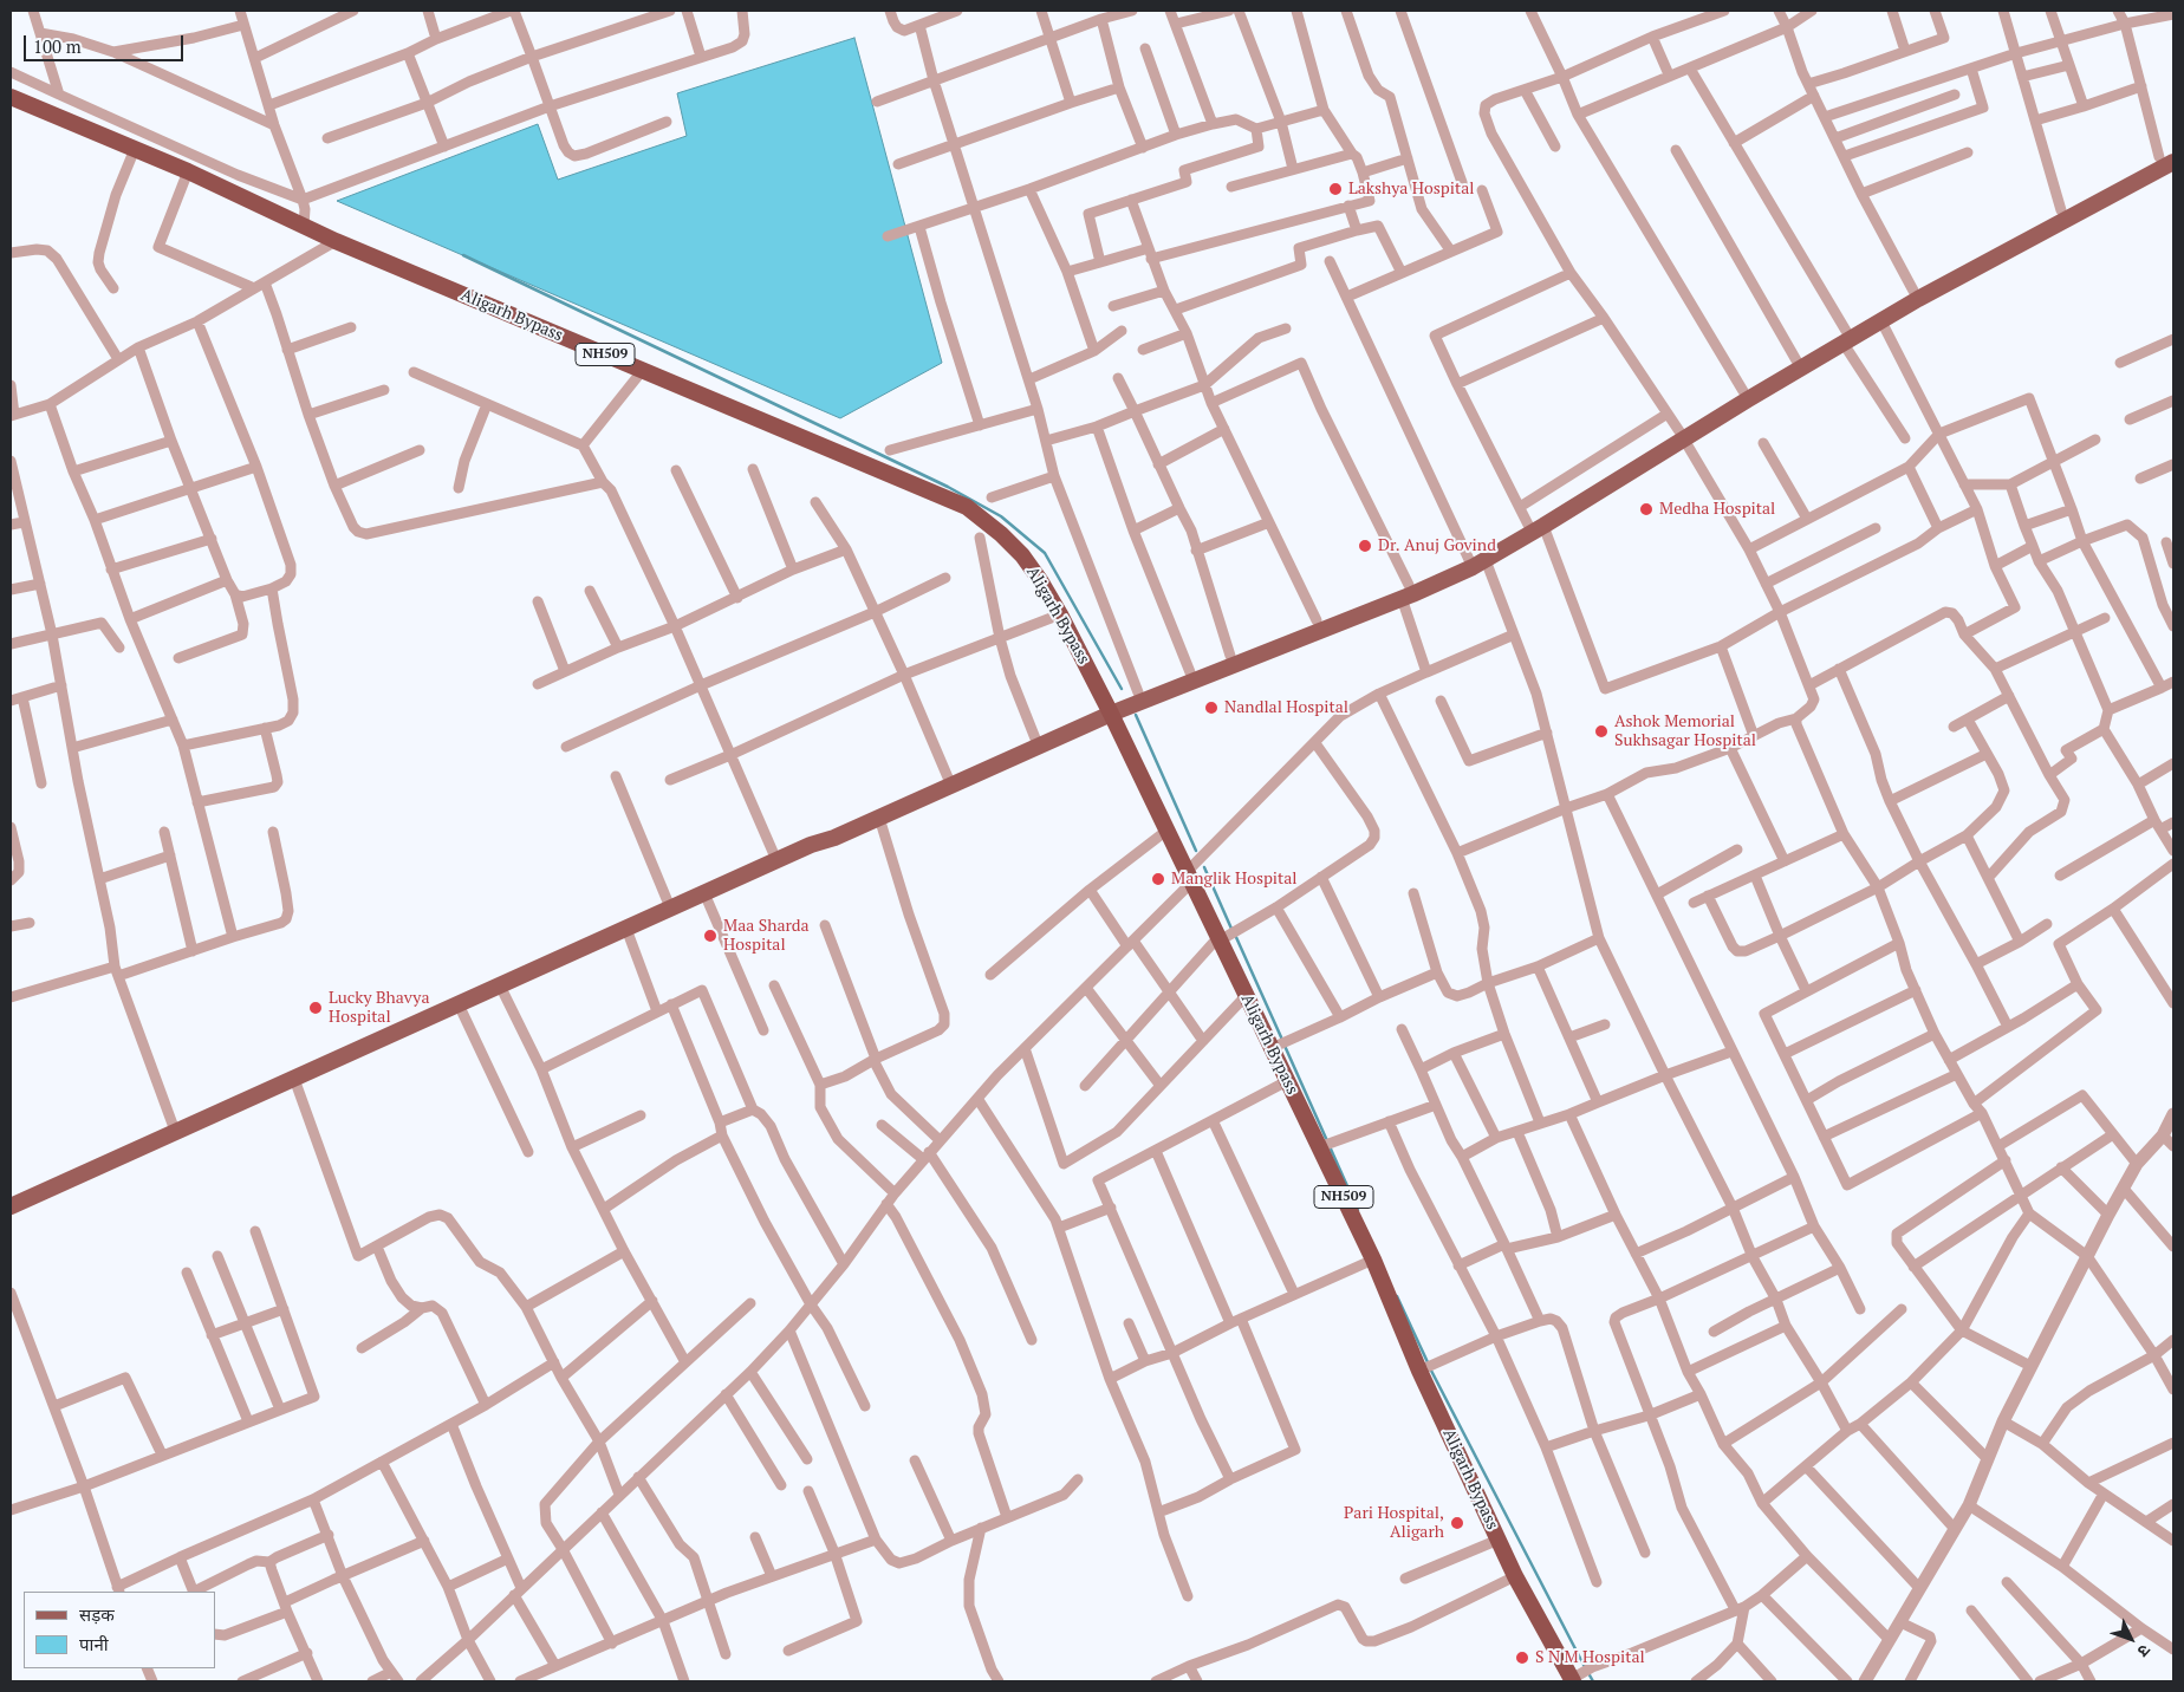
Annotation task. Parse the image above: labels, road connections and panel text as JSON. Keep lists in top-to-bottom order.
{
  "streets": {
    "highway": ["Aligarh Bypass", "NH509"]
  },
  "places": [
    "Lakshya Hospital",
    "Medha Hospital",
    "Dr. Anuj Govind",
    "Nandlal Hospital",
    "Ashok Memorial Sukhsagar Hospital",
    "Manglik Hospital",
    "Maa Sharda Hospital",
    "Lucky Bhavya Hospital",
    "Pari Hospital, Aligarh",
    "S N M Hospital"
  ],
  "legend": ["सड़क", "पानी"],
  "scale_bar": "100 m",
  "north": "bottom right"
}
